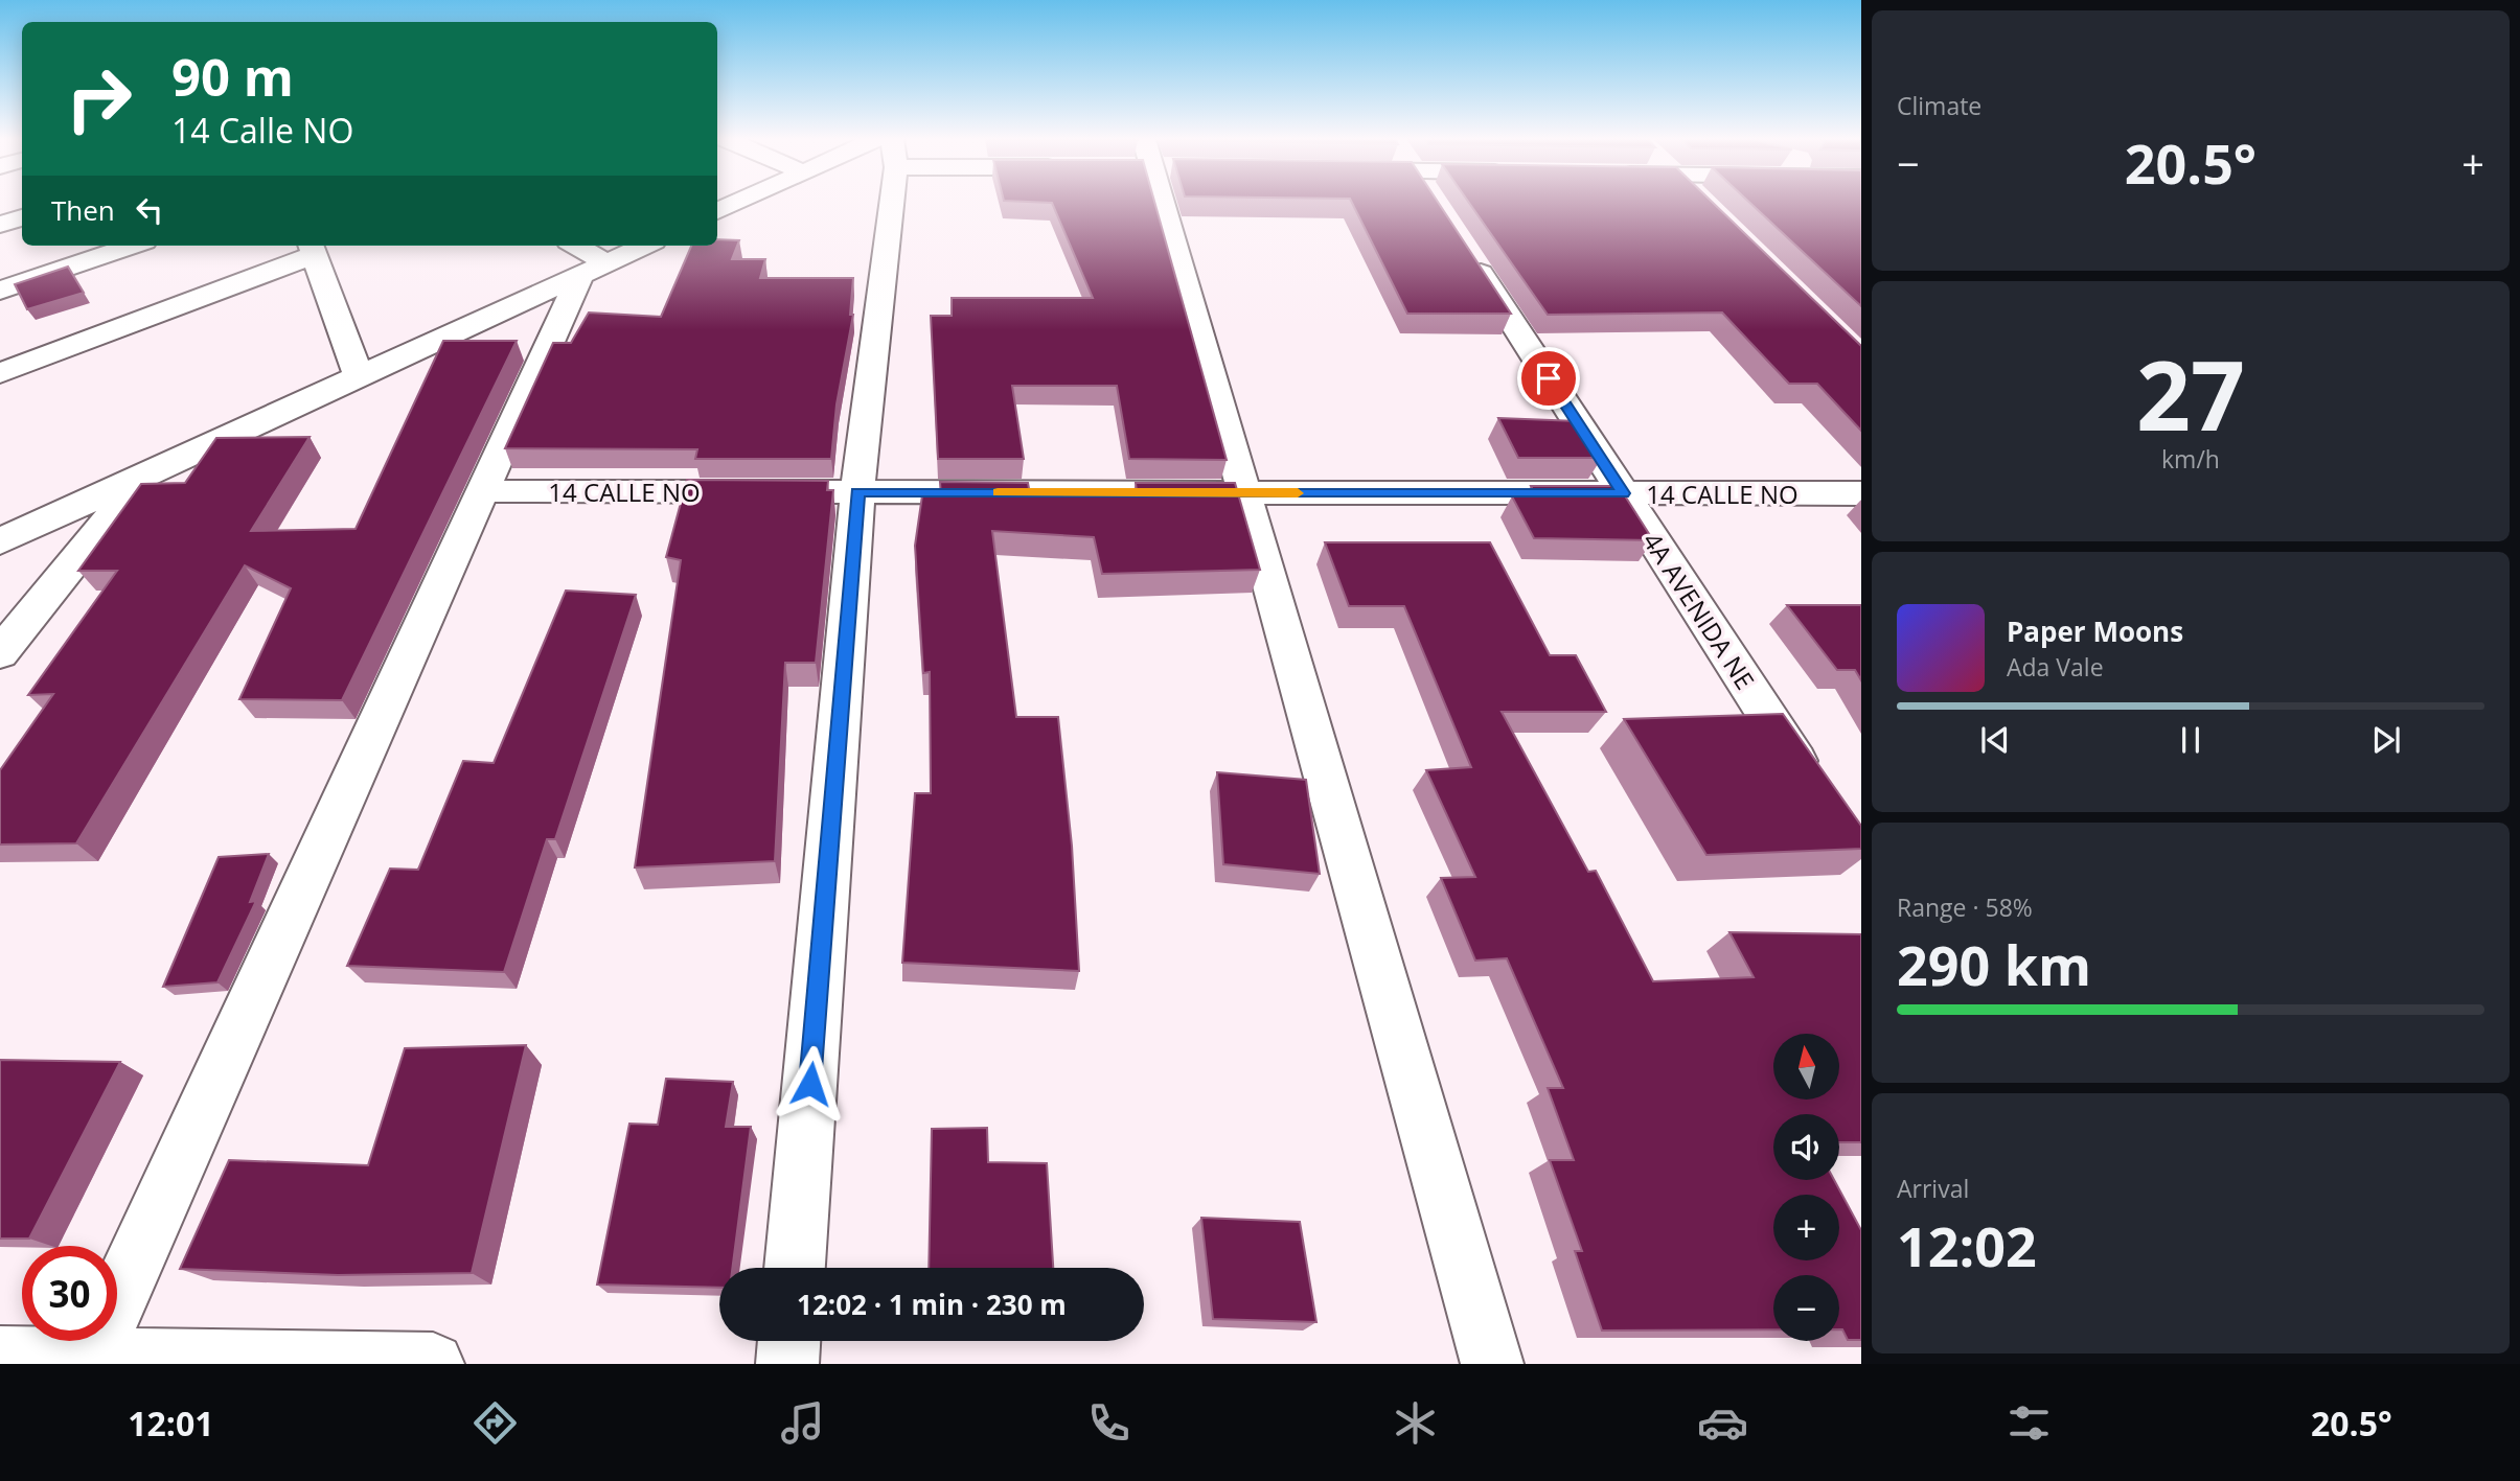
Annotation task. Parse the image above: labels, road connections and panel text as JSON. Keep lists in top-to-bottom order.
{
  "streets": {
    "street": ["14 CALLE NO", "4A AVENIDA NE"]
  },
  "crossings": [
    ["14 CALLE NO", "4A AVENIDA NE"]
  ],
  "north": "top",
  "page": {
    "tile": [
      "Climate",
      ["27", "km/h"],
      ["Range · 58%", "290 km"],
      ["Arrival", "12:02"]
    ],
    "turn": ["90 m", "14 Calle NO"],
    "heat": ["−", "20.5°", "+"],
    "then": "Then",
    "song": ["Paper Moons", "Ada Vale"],
    "map_buttons": ["+", "−"],
    "limit": "30",
    "trip": "12:02 · 1 min · 230 m",
    "tabs": ["12:01", "20.5°"]
  }
}
